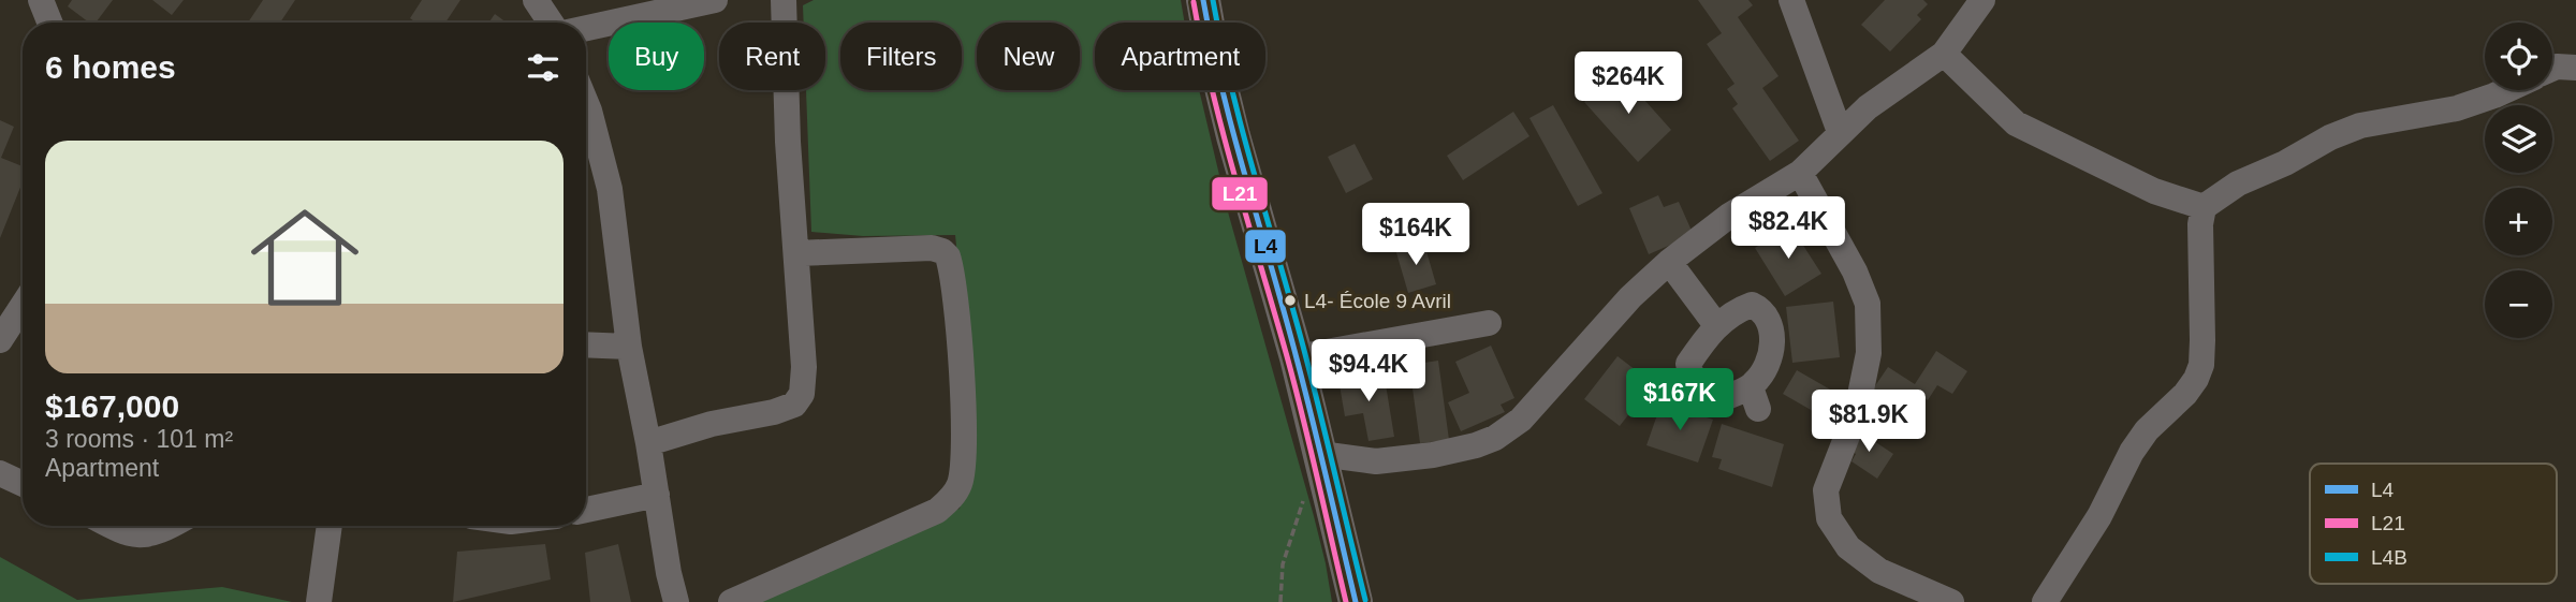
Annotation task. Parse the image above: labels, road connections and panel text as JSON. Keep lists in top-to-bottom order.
{
  "places": ["L4- École 9 Avril"],
  "lines": ["transit line L4", "transit line L4B", "transit line L21"],
  "legend": ["L4", "L21", "L4B"],
  "page": {
    "map_buttons": ["+", "−"],
    "chip": [
      "Buy",
      "Rent",
      "Filters",
      "New",
      "Apartment"
    ],
    "heading": "6 homes",
    "price": [
      "$264K",
      "$82.4K",
      "$164K",
      "$94.4K",
      "$167K",
      "$81.9K"
    ],
    "list": [
      {
        "name": "$167,000",
        "note": "3 rooms · 101 m² · Apartment"
      }
    ]
  }
}
